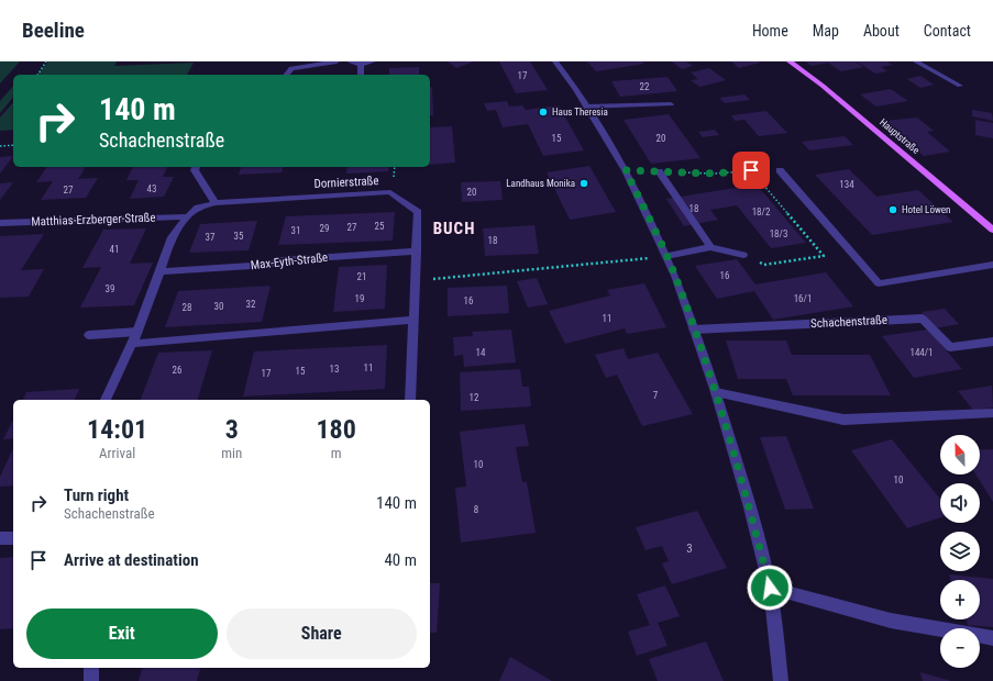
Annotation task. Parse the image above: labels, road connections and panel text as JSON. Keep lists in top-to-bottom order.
{
  "streets": {
    "main road": ["Hauptstraße"],
    "street": [
      "Dornierstraße",
      "Matthias-Erzberger-Straße",
      "Max-Eyth-Straße",
      "Schachenstraße"
    ]
  },
  "crossings": [
    ["Dornierstraße", "Max-Eyth-Straße"]
  ],
  "districts": ["BUCH"],
  "places": ["Haus Theresia", "Landhaus Monika", "Hotel Löwen"],
  "house_numbers": [
    "17",
    "22",
    "15",
    "20",
    "134",
    "43",
    "27",
    "20",
    "18",
    "18/2",
    "25",
    "27",
    "29",
    "31",
    "18/3",
    "35",
    "37",
    "18",
    "41",
    "16",
    "21",
    "39",
    "19",
    "16/1",
    "16",
    "32",
    "30",
    "28",
    "11",
    "14",
    "144/1",
    "11",
    "13",
    "26",
    "15",
    "17",
    "7",
    "12",
    "10",
    "10",
    "8",
    "3"
  ],
  "north": "top",
  "page": {
    "header": "Beeline",
    "nav": [
      "Home",
      "Map",
      "About",
      "Contact"
    ],
    "turn": ["140 m", "Schachenstraße"],
    "eta": [
      "14:01",
      "Arrival",
      "3",
      "min",
      "180",
      "m"
    ],
    "map_buttons": ["+", "−"],
    "list": [
      {
        "name": "Turn right",
        "note": "Schachenstraße",
        "value": "140 m"
      },
      {
        "name": "Arrive at destination",
        "value": "40 m"
      }
    ],
    "buttons": ["Exit", "Share"]
  }
}
